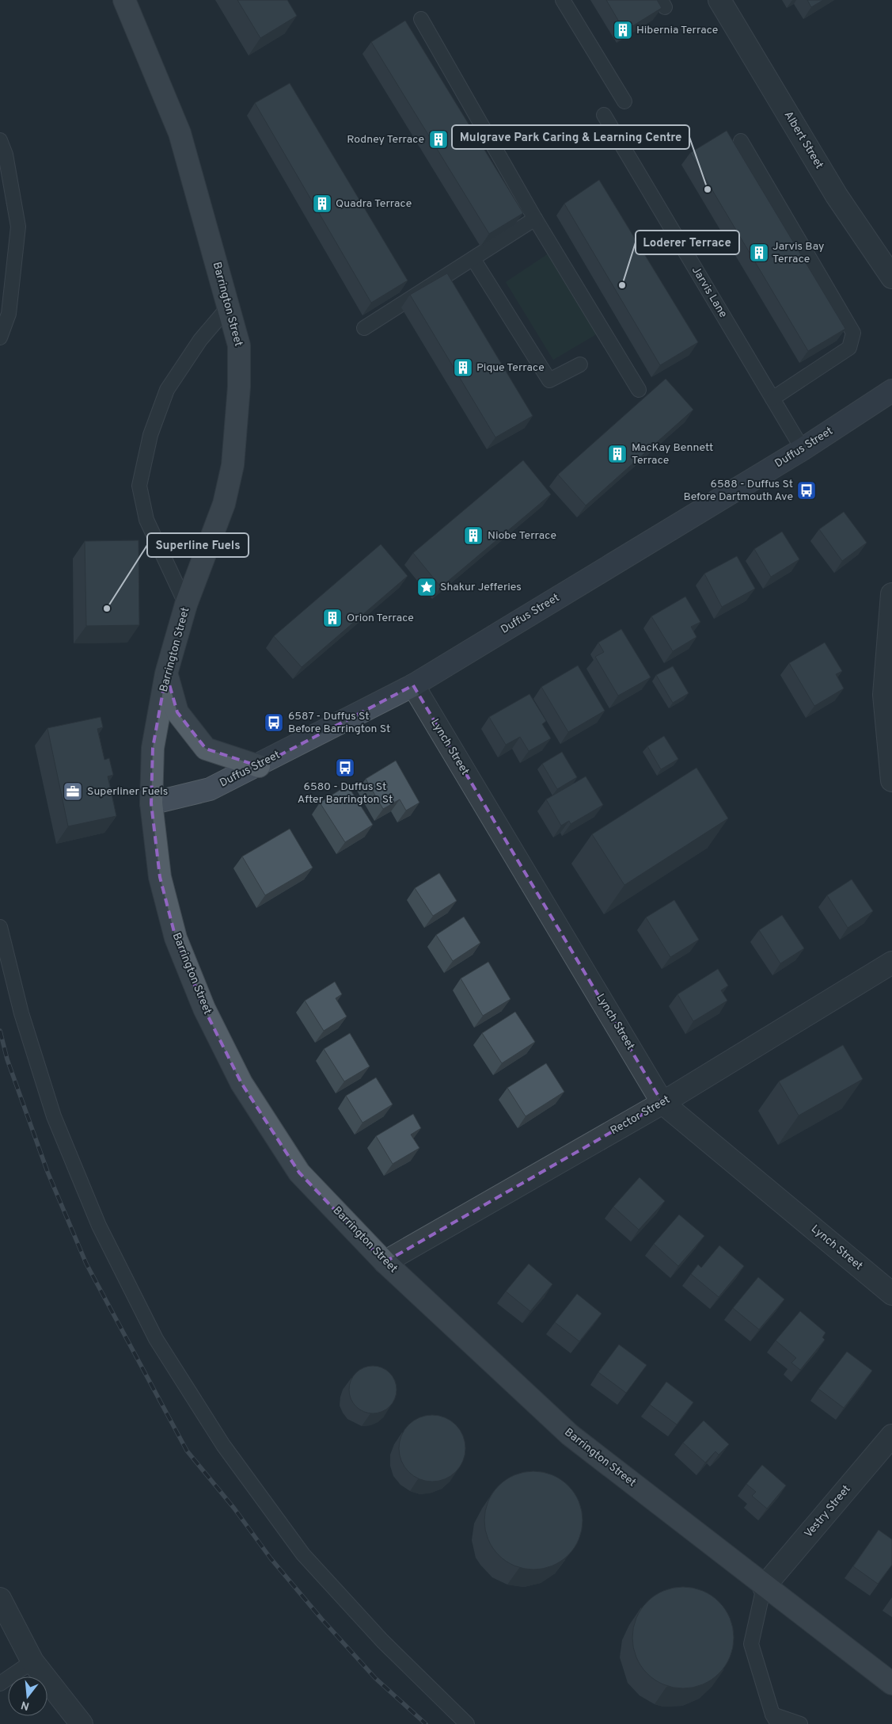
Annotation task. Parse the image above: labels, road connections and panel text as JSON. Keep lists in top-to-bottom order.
{
  "streets": {
    "main road": ["Barrington Street"],
    "street": [
      "Albert Street",
      "Duffus Street",
      "Lynch Street",
      "Rector Street",
      "Vestry Street"
    ],
    "lane": ["Jarvis Lane"]
  },
  "crossings": [
    ["Jarvis Lane", "Duffus Street"],
    ["Barrington Street", "Duffus Street"],
    ["Barrington Street", "Rector Street"],
    ["Barrington Street", "Vestry Street"],
    ["Duffus Street", "Lynch Street"],
    ["Lynch Street", "Rector Street"]
  ],
  "places": {
    "building": [
      "Hibernia Terrace",
      "Rodney Terrace",
      "Quadra Terrace",
      "Jarvis Bay Terrace",
      "Pique Terrace",
      "MacKay Bennett Terrace",
      "Niobe Terrace",
      "Orion Terrace"
    ],
    "other": ["Mulgrave Park Caring & Learning Centre", "Loderer Terrace", "Superline Fuels"],
    "bus stop": ["6588 - Duffus St Before Dartmouth Ave", "6587 - Duffus St Before Barrington St", "6580 - Duffus St After Barrington St"],
    "place": ["Shakur Jefferies"],
    "office": ["Superliner Fuels"]
  },
  "north": "bottom"
}
